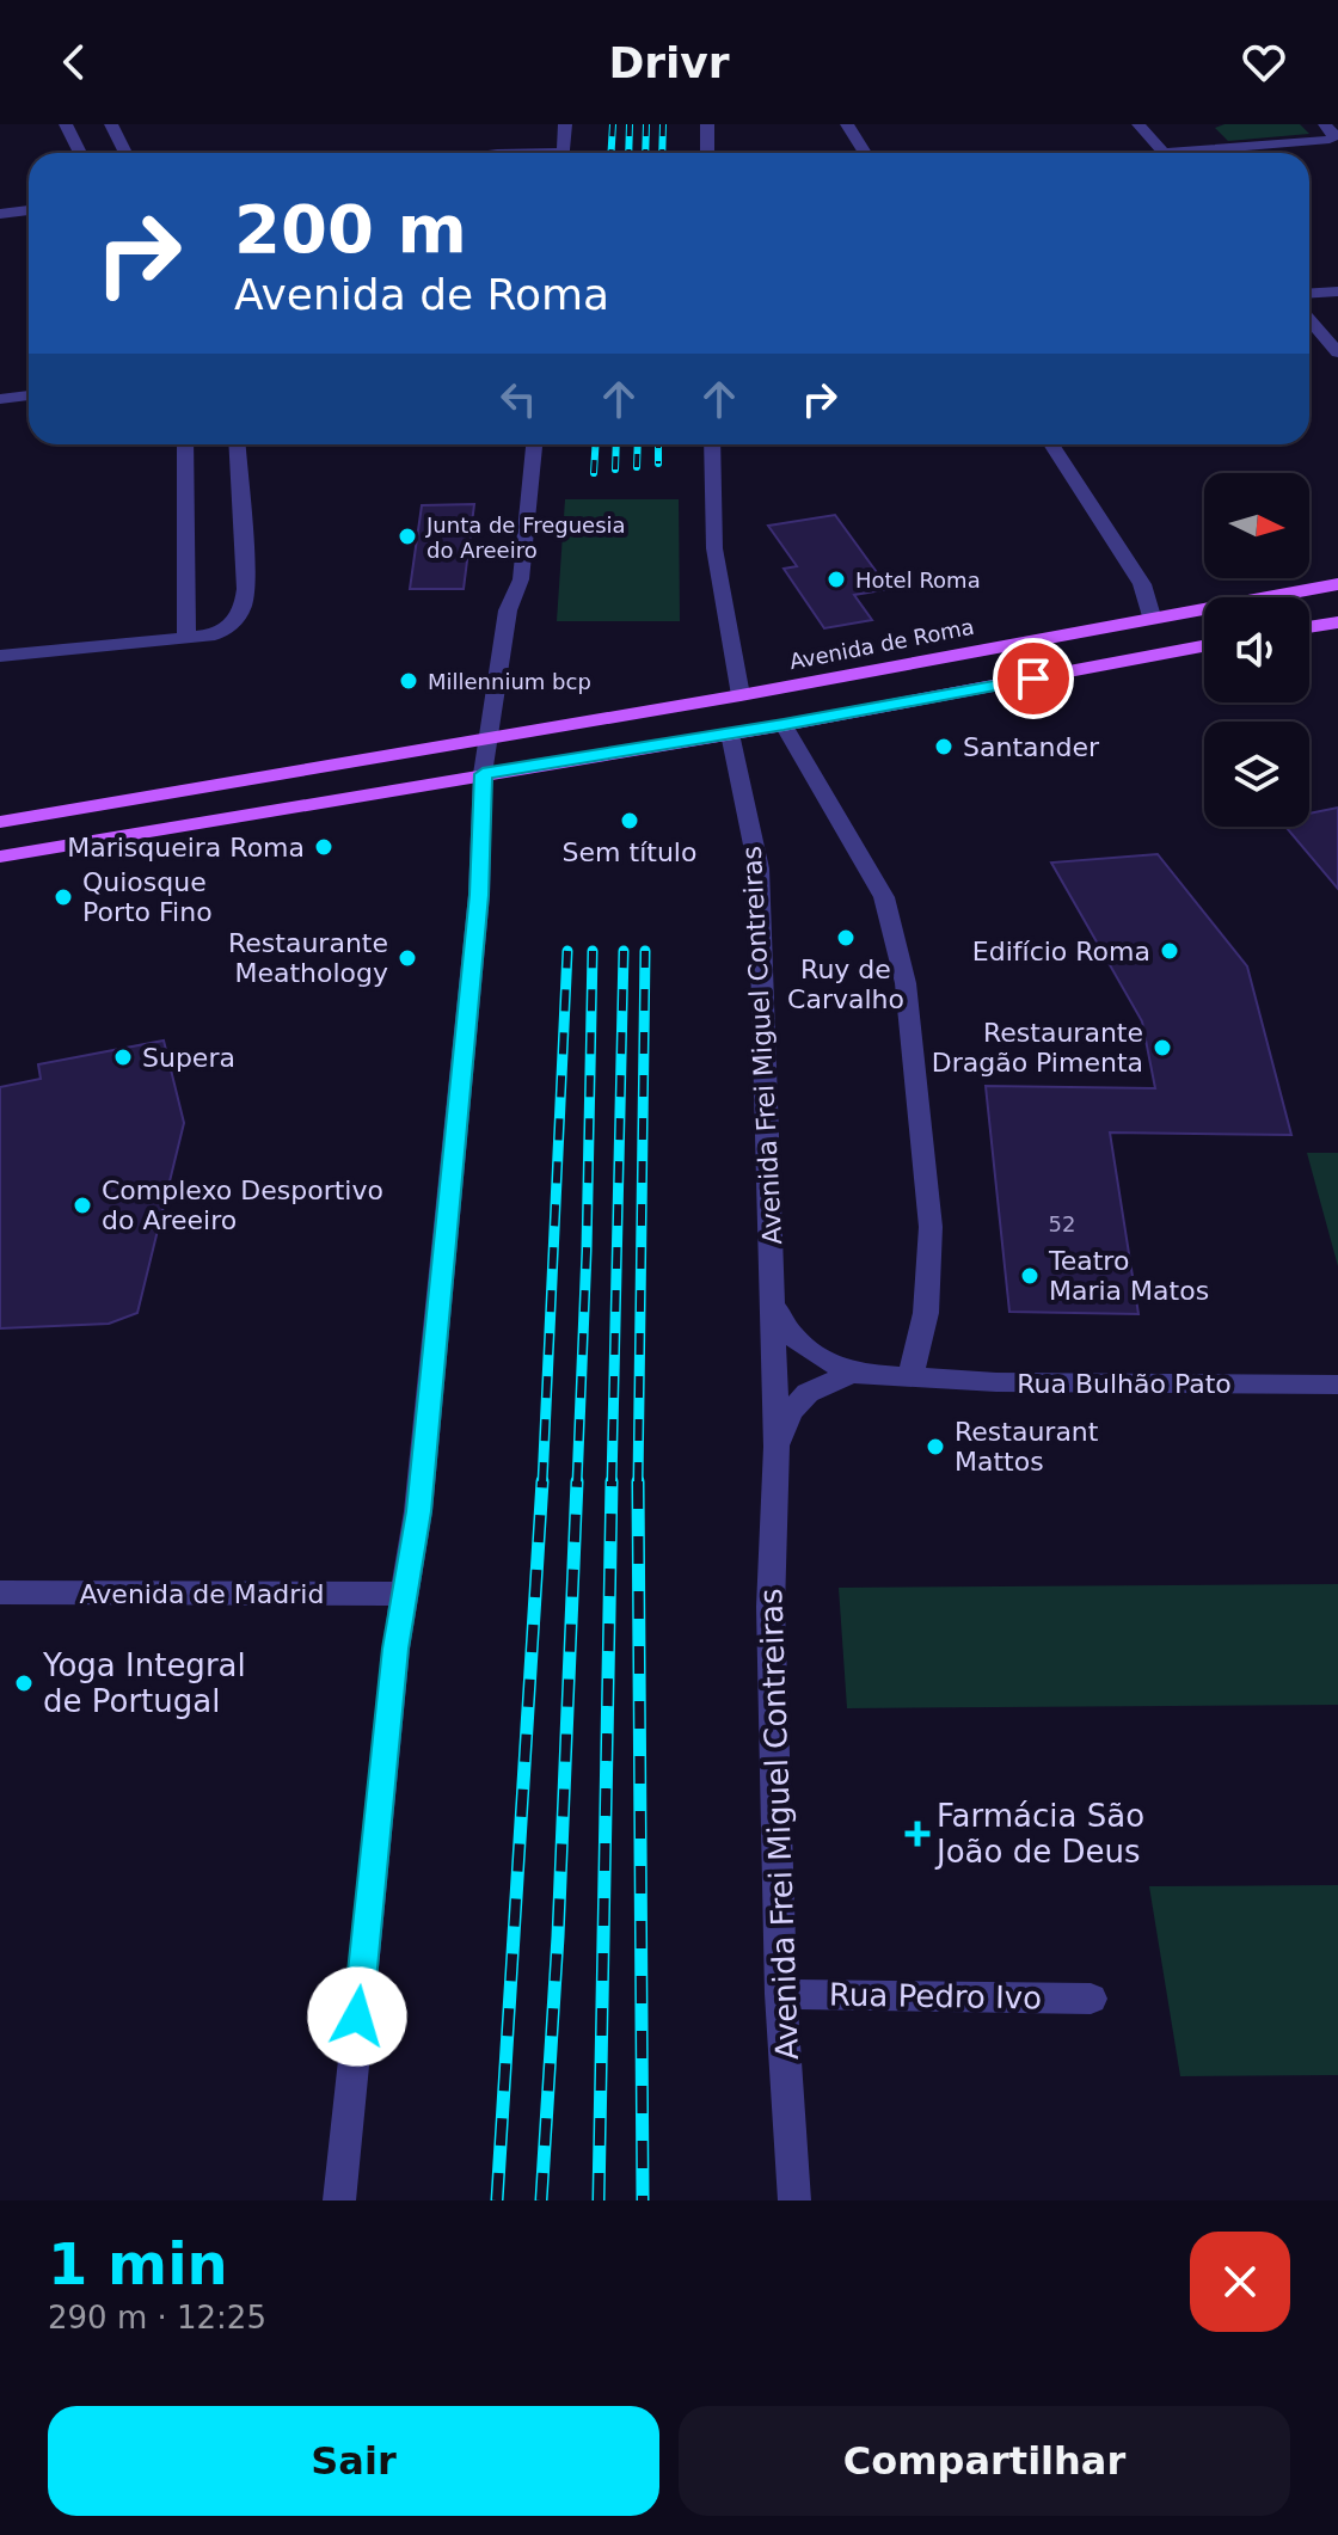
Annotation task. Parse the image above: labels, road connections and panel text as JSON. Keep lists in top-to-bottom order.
{
  "streets": {
    "main road": ["Avenida de Roma"],
    "street": [
      "Avenida Frei Miguel Contreiras",
      "Rua Bulhão Pato",
      "Avenida de Madrid",
      "Rua Pedro Ivo"
    ]
  },
  "crossings": [
    ["Avenida Frei Miguel Contreiras", "Rua Bulhão Pato"],
    ["Avenida Frei Miguel Contreiras", "Rua Pedro Ivo"]
  ],
  "places": {
    "other": [
      "Junta de Freguesia do Areeiro",
      "Hotel Roma",
      "Millennium bcp",
      "Santander",
      "Sem título",
      "Marisqueira Roma",
      "Quiosque Porto Fino",
      "Ruy de Carvalho",
      "Edifício Roma",
      "Restaurante Meathology",
      "Restaurante Dragão Pimenta",
      "Supera",
      "Complexo Desportivo do Areeiro",
      "Teatro Maria Matos",
      "Restaurant Mattos",
      "Yoga Integral de Portugal"
    ],
    "health": ["Farmácia São João de Deus"]
  },
  "house_numbers": ["52"],
  "north": "right",
  "page": {
    "header": "Drivr",
    "turn": ["200 m", "Avenida de Roma"],
    "heading": ["1 min", "290 m · 12:25"],
    "buttons": ["Sair", "Compartilhar"]
  }
}
